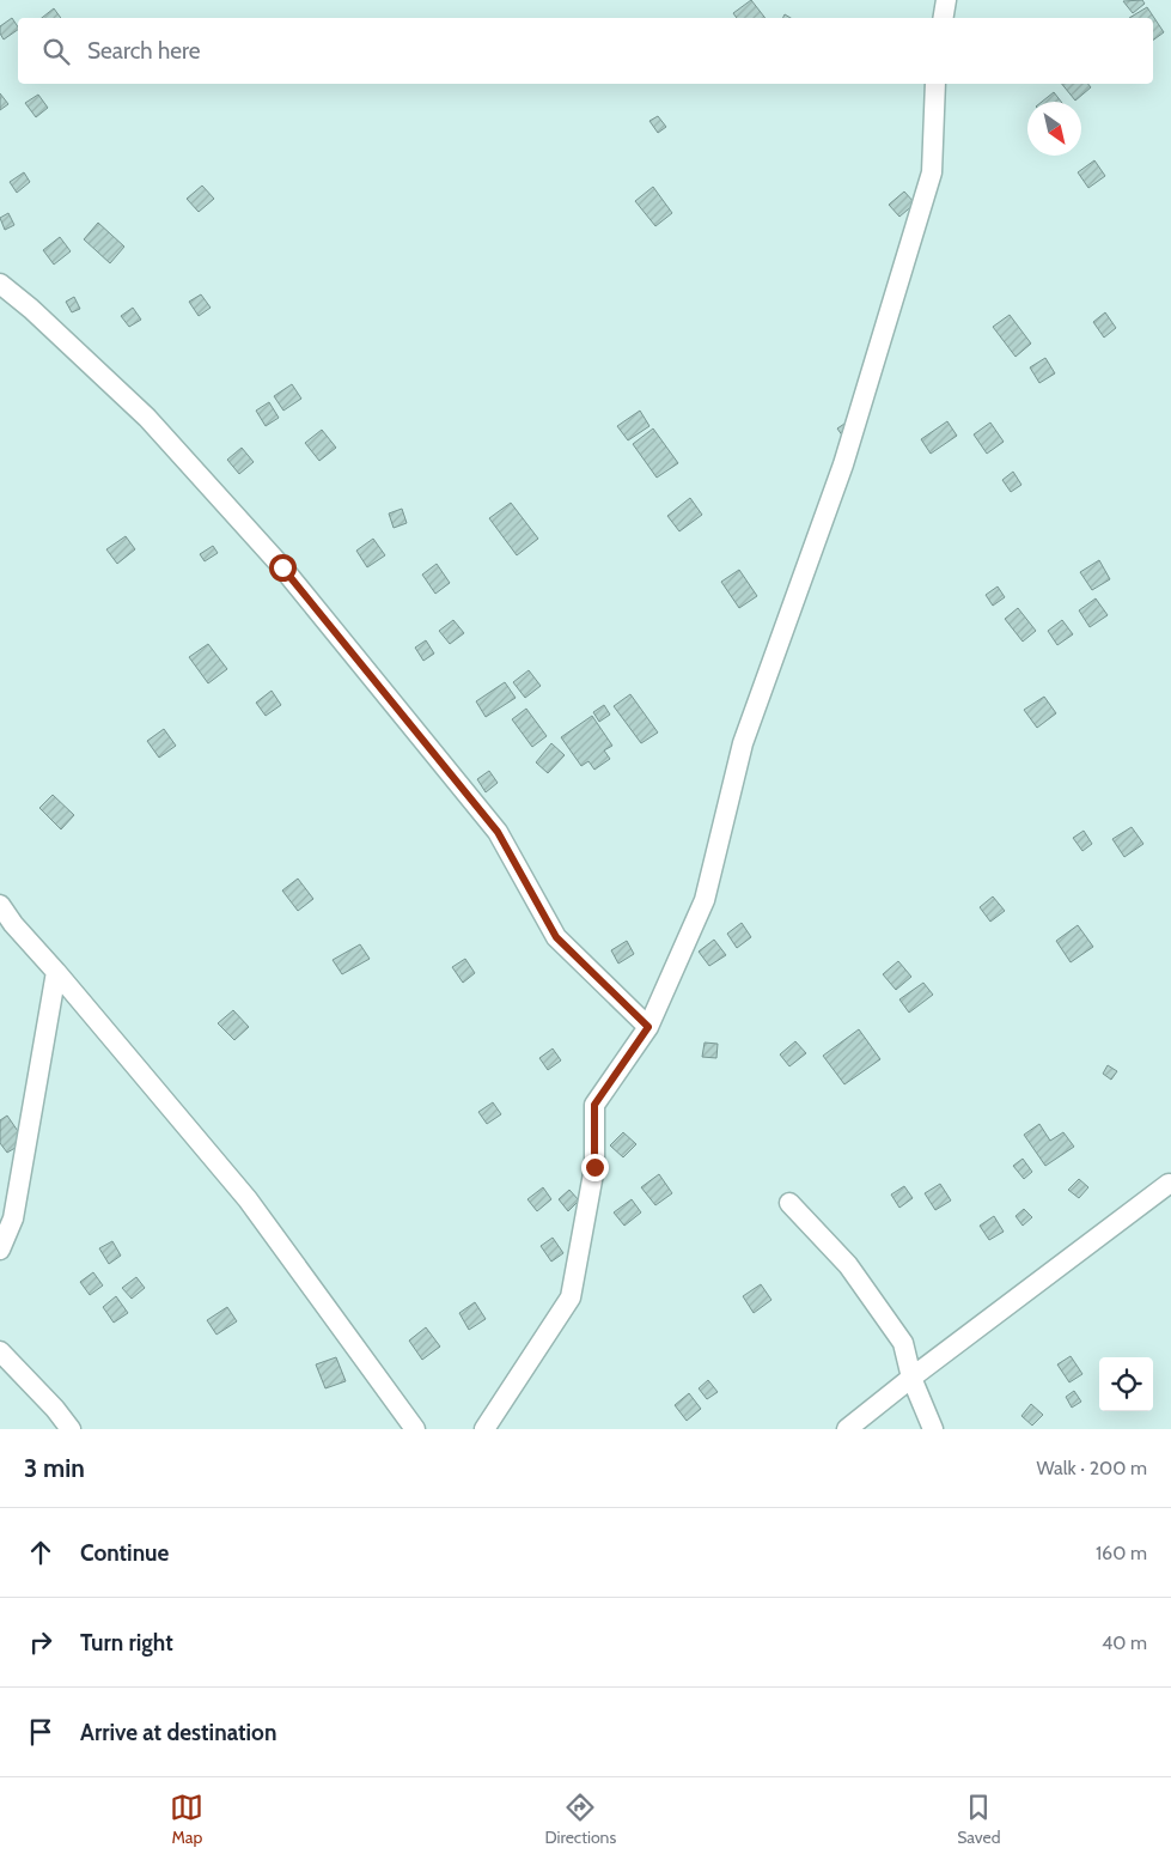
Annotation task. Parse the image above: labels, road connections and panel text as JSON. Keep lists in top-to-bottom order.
{
  "north": "bottom right",
  "page": {
    "search": "Search here",
    "heading": ["3 min", "Walk · 200 m"],
    "list": [
      ["Continue", "160 m"],
      ["Turn right", "40 m"],
      "Arrive at destination"
    ],
    "nav": ["Map", "Directions", "Saved"]
  }
}
